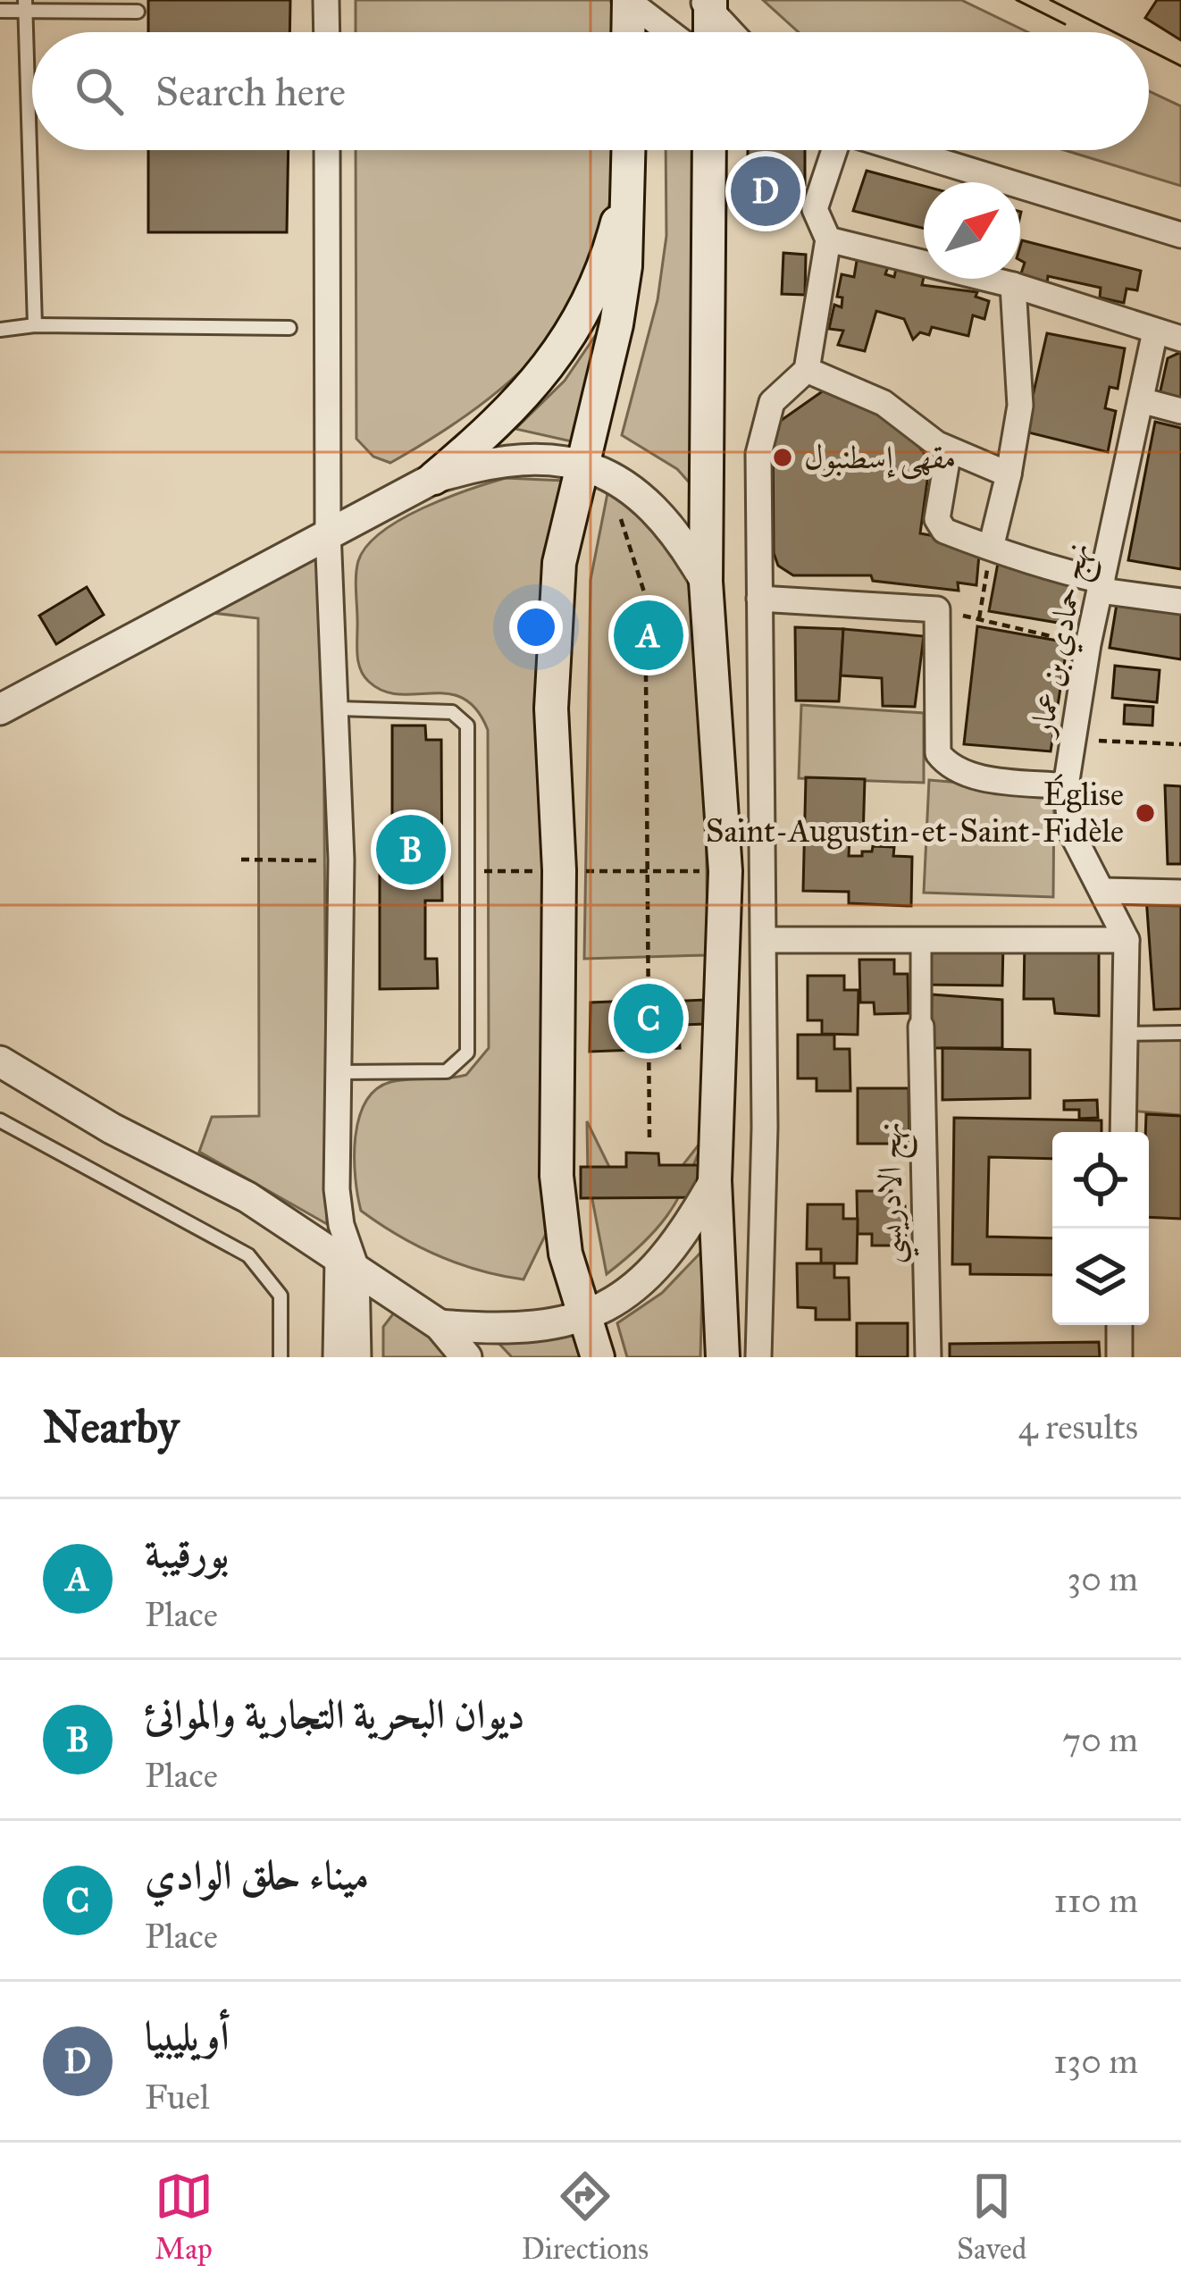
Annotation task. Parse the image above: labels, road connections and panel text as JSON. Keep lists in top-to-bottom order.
{
  "streets": {
    "street": ["نهج حمادي بن عمار", "نهج الادريسي"]
  },
  "places": ["مقهى إسطنبول", "Église Saint-Augustin-et-Saint-Fidèle"],
  "north": "top right",
  "page": {
    "search": "Search here",
    "pins": [
      "D",
      "A",
      "B",
      "C"
    ],
    "heading": ["Nearby", "4 results"],
    "list": [
      {
        "mark": "A",
        "name": "بورقيبة",
        "note": "Place",
        "value": "30 m"
      },
      {
        "mark": "B",
        "name": "ديوان البحرية التجارية والموانئ",
        "note": "Place",
        "value": "70 m"
      },
      {
        "mark": "C",
        "name": "ميناء حلق الوادي",
        "note": "Place",
        "value": "110 m"
      },
      {
        "mark": "D",
        "name": "أويليبيا",
        "note": "Fuel",
        "value": "130 m"
      }
    ],
    "nav": ["Map", "Directions", "Saved"]
  }
}
